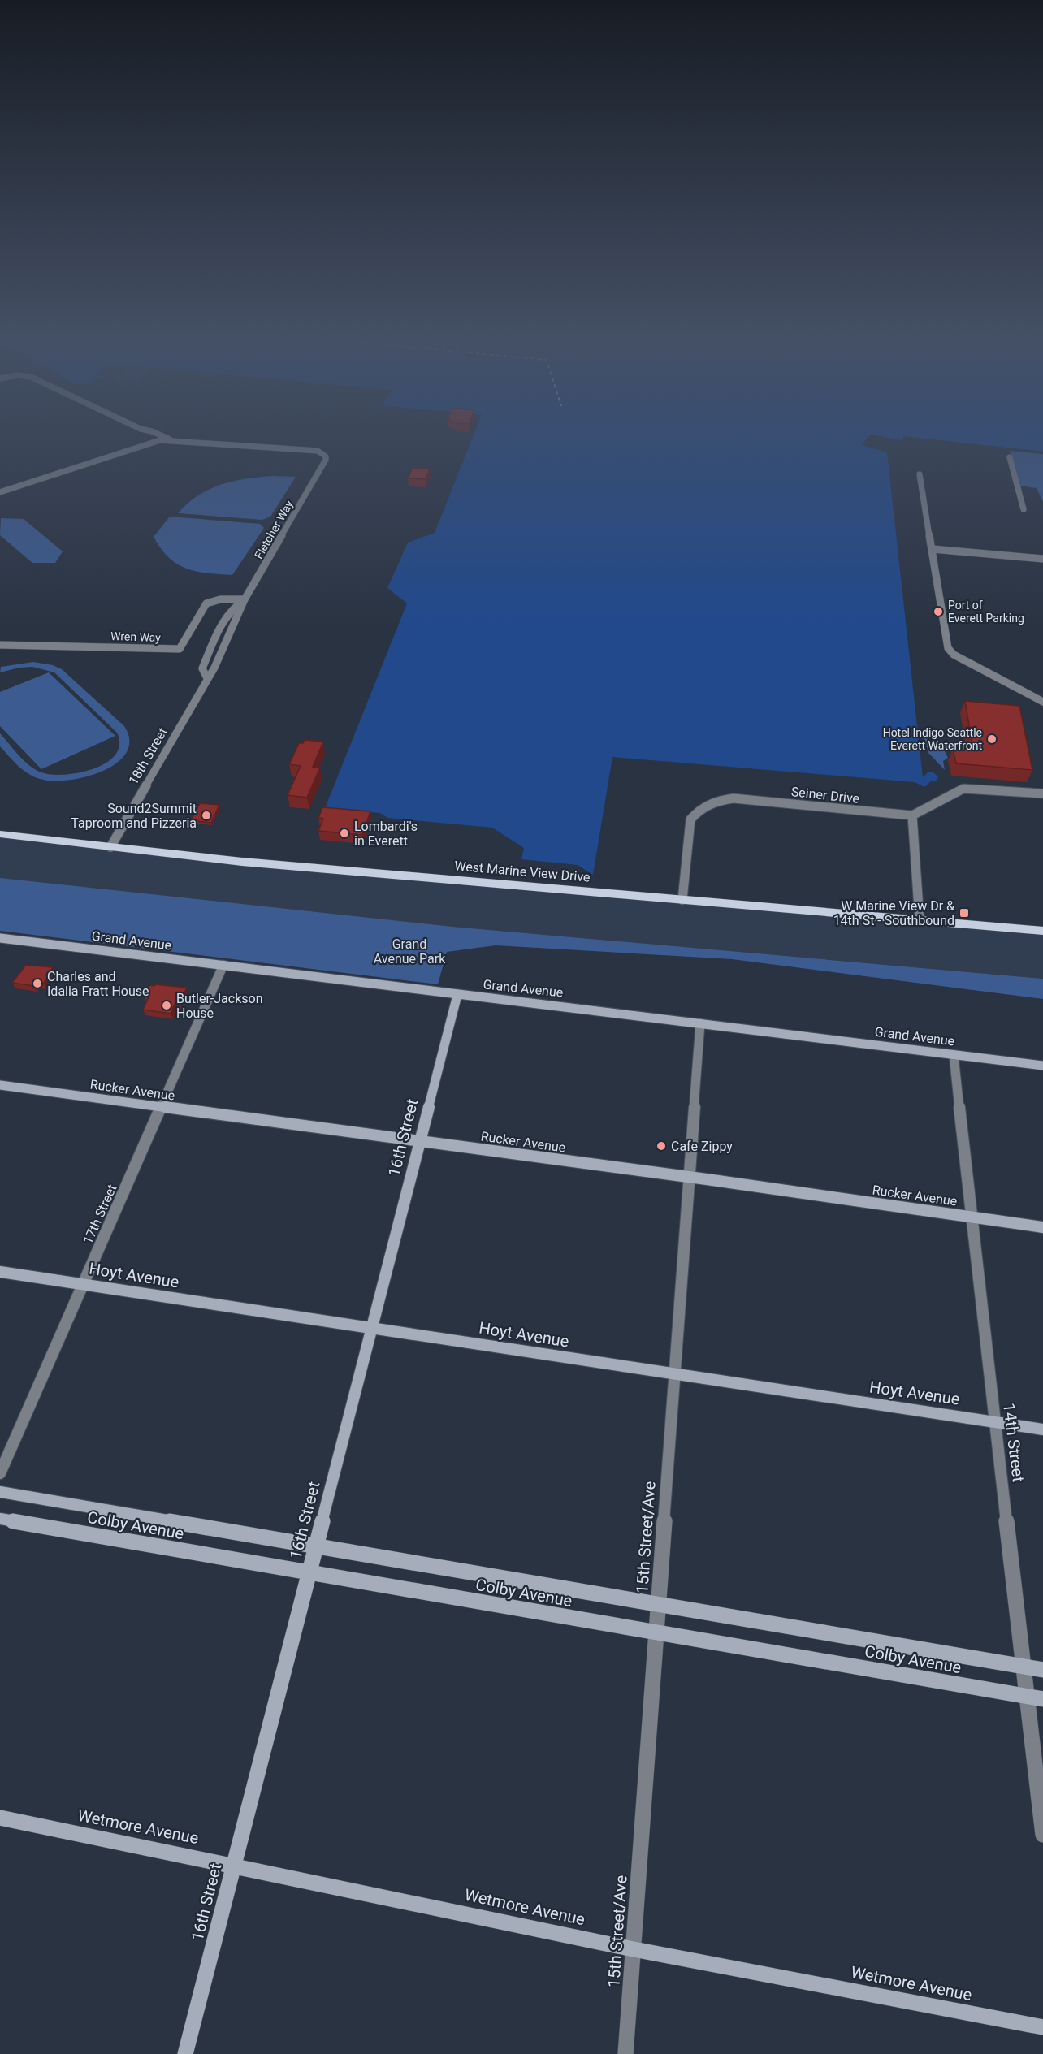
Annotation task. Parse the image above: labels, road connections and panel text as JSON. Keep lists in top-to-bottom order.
{
  "streets": {
    "main road": ["West Marine View Drive"],
    "street": [
      "Fletcher Way",
      "Wren Way",
      "18th Street",
      "Seiner Drive",
      "Grand Avenue",
      "Rucker Avenue",
      "16th Street",
      "17th Street",
      "Hoyt Avenue",
      "14th Street",
      "Colby Avenue",
      "15th Street/Ave",
      "Wetmore Avenue"
    ]
  },
  "crossings": [
    ["Fletcher Way", "Wren Way"],
    ["Fletcher Way", "18th Street"],
    ["Wren Way", "18th Street"],
    ["18th Street", "West Marine View Drive"],
    ["Seiner Drive", "West Marine View Drive"],
    ["Grand Avenue", "16th Street"],
    ["Grand Avenue", "17th Street"],
    ["Grand Avenue", "14th Street"],
    ["Grand Avenue", "15th Street/Ave"],
    ["Rucker Avenue", "16th Street"],
    ["Rucker Avenue", "17th Street"],
    ["Rucker Avenue", "14th Street"],
    ["Rucker Avenue", "15th Street/Ave"],
    ["16th Street", "Hoyt Avenue"],
    ["16th Street", "Colby Avenue"],
    ["16th Street", "Wetmore Avenue"],
    ["17th Street", "Hoyt Avenue"],
    ["Hoyt Avenue", "14th Street"],
    ["Hoyt Avenue", "15th Street/Ave"],
    ["14th Street", "Colby Avenue"],
    ["Colby Avenue", "15th Street/Ave"],
    ["15th Street/Ave", "Wetmore Avenue"]
  ],
  "parks": ["Grand Avenue Park"],
  "places": {
    "other": [
      "Port of Everett Parking",
      "Hotel Indigo Seattle Everett Waterfront",
      "Sound2Summit Taproom and Pizzeria",
      "Lombardi's in Everett",
      "Charles and Idalia Fratt House",
      "Butler-Jackson House",
      "Cafe Zippy"
    ],
    "transit": ["W Marine View Dr & 14th St - Southbound"]
  }
}
